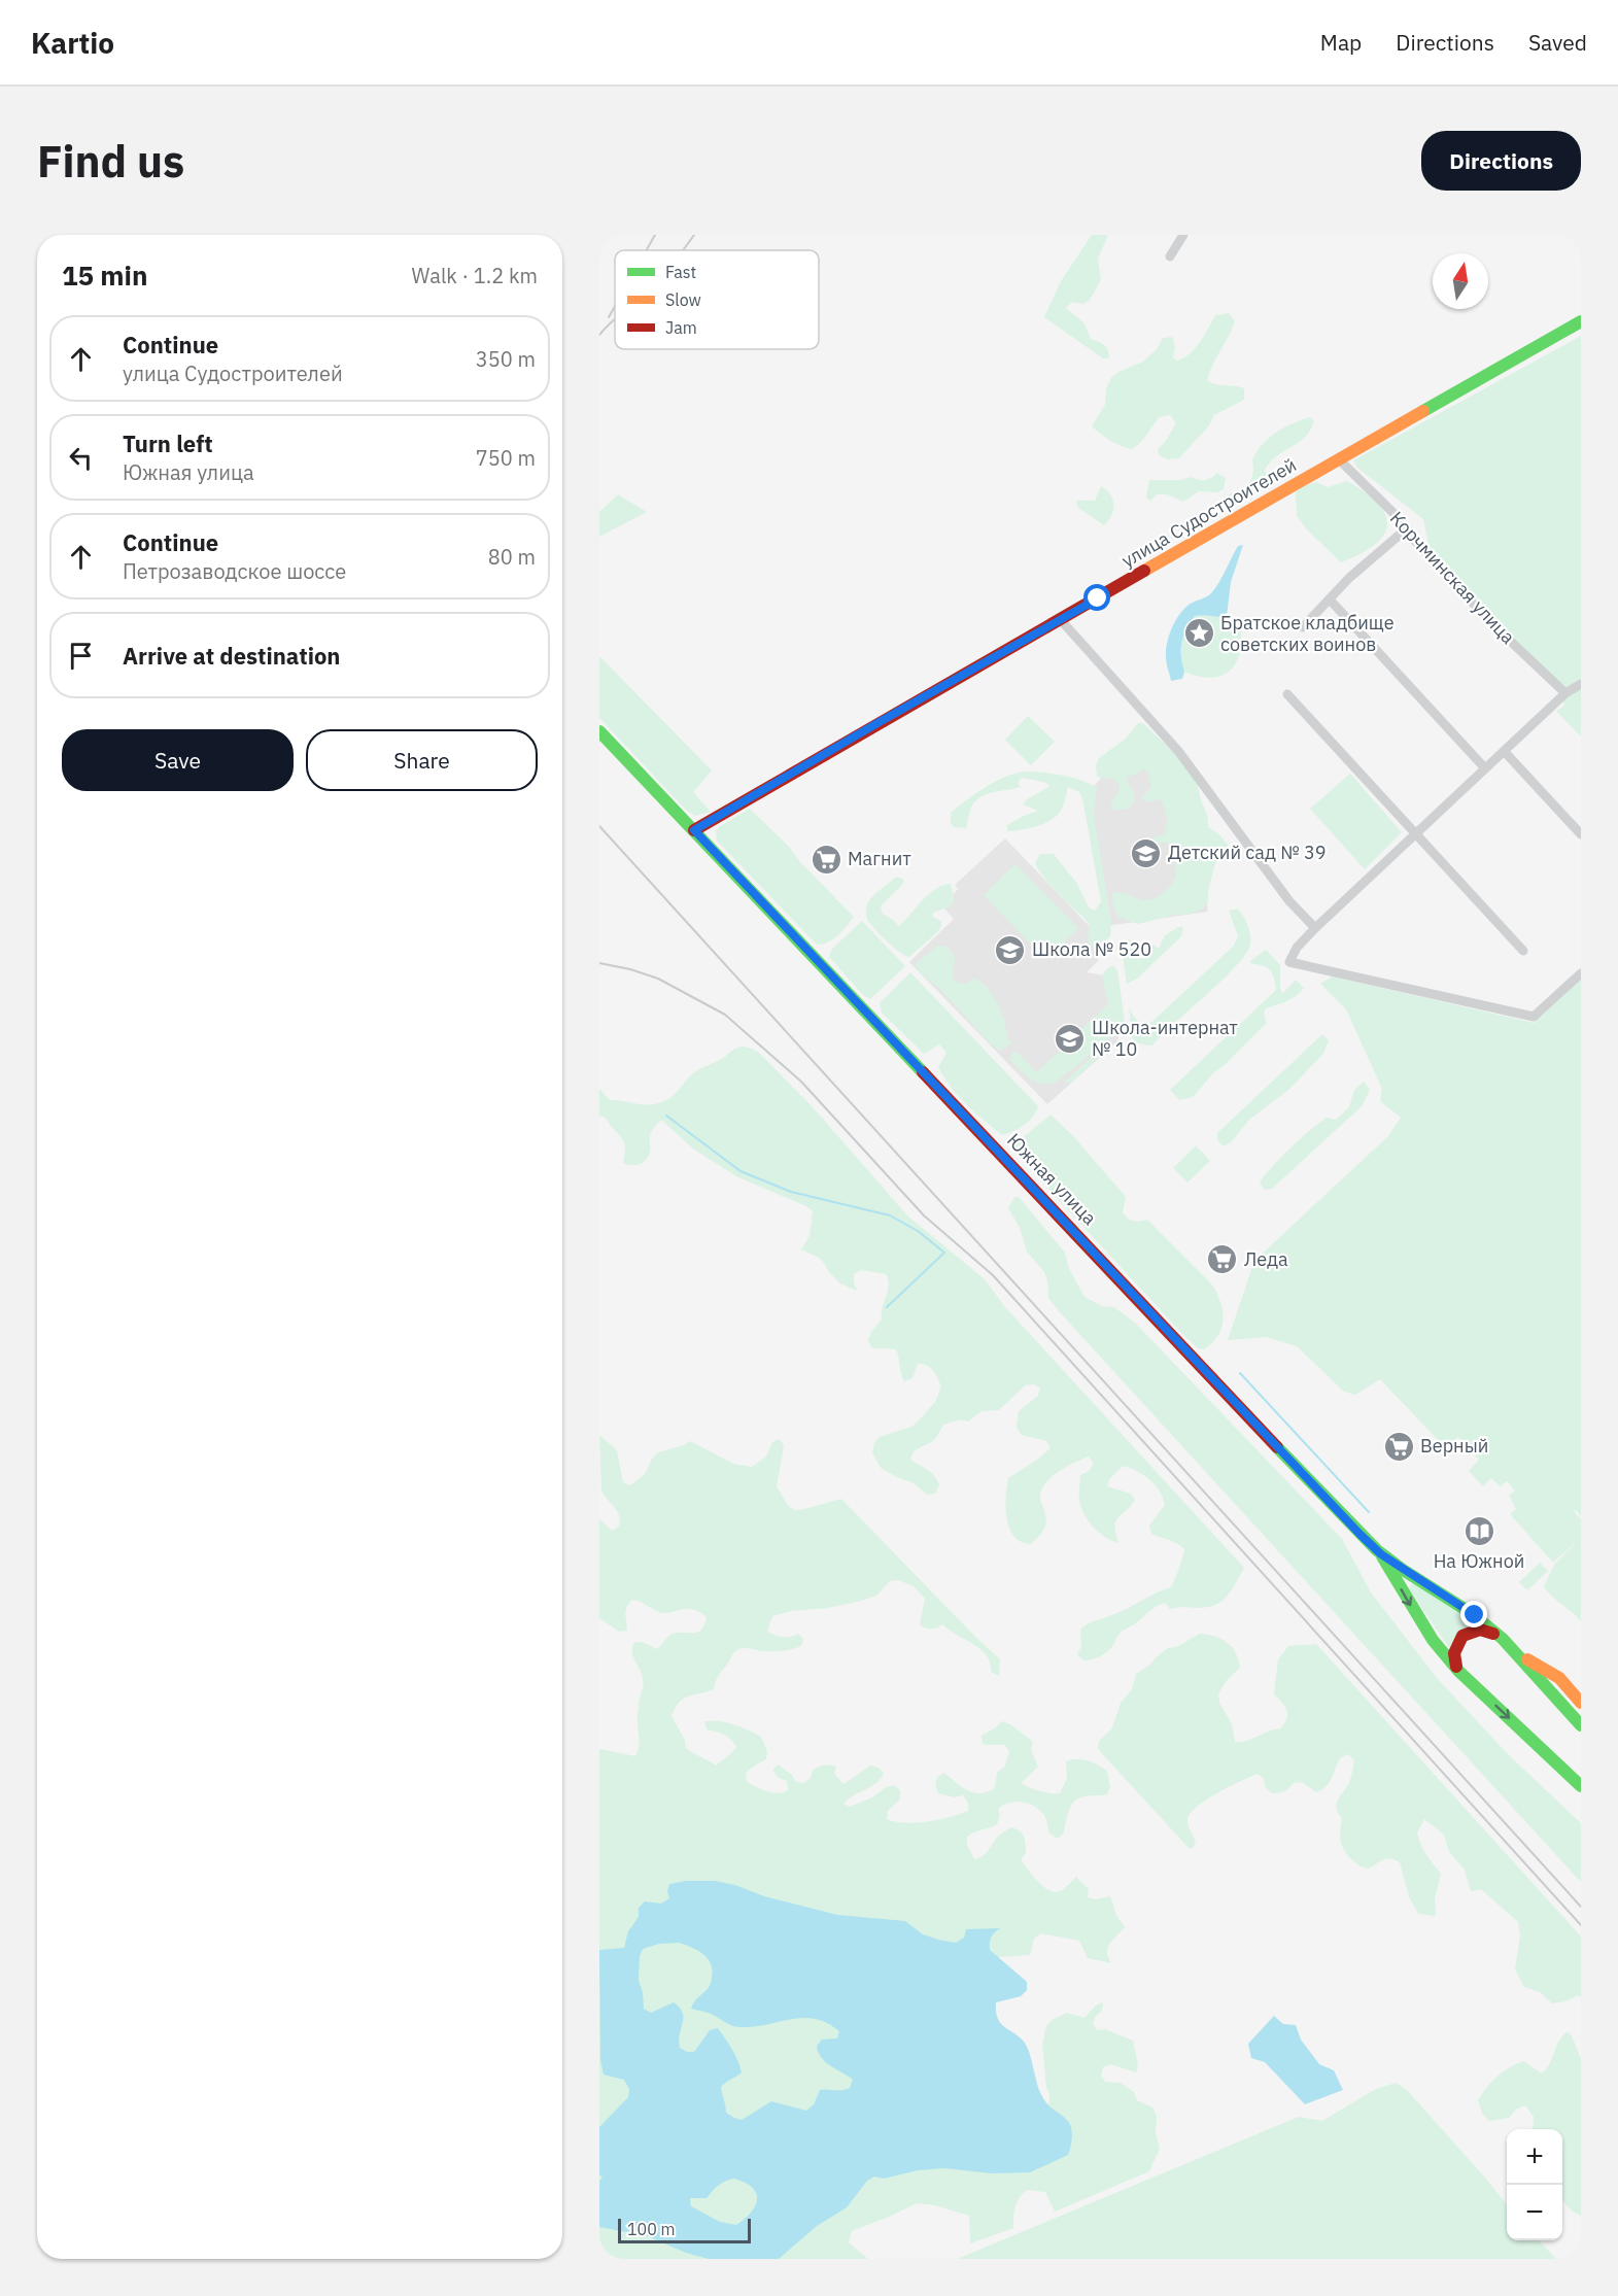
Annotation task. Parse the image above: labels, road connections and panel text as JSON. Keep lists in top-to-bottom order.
{
  "streets": {
    "main road": ["улица Судостроителей", "Южная улица"],
    "street": ["Корчминская улица"]
  },
  "crossings": [
    ["улица Судостроителей", "Корчминская улица"],
    ["улица Судостроителей", "Южная улица"]
  ],
  "places": {
    "place": ["Братское кладбище советских воинов"],
    "school or university": ["Детский сад № 39", "Школа № 520", "Школа-интернат № 10"],
    "supermarket": ["Магнит", "Леда", "Верный"],
    "library": ["На Южной"]
  },
  "legend": ["Fast", "Slow", "Jam"],
  "scale_bar": "100 m",
  "north": "top",
  "page": {
    "header": "Kartio",
    "nav": ["Map", "Directions", "Saved"],
    "buttons": [
      "Directions",
      ["Save", "Share"]
    ],
    "title": "Find us",
    "heading": ["15 min", "Walk · 1.2 km"],
    "list": [
      ["Continue", "улица Судостроителей", "350 m"],
      ["Turn left", "Южная улица", "750 m"],
      ["Continue", "Петрозаводское шоссе", "80 m"],
      "Arrive at destination"
    ],
    "map_buttons": ["+", "−"],
    "scale": "100 m"
  }
}
